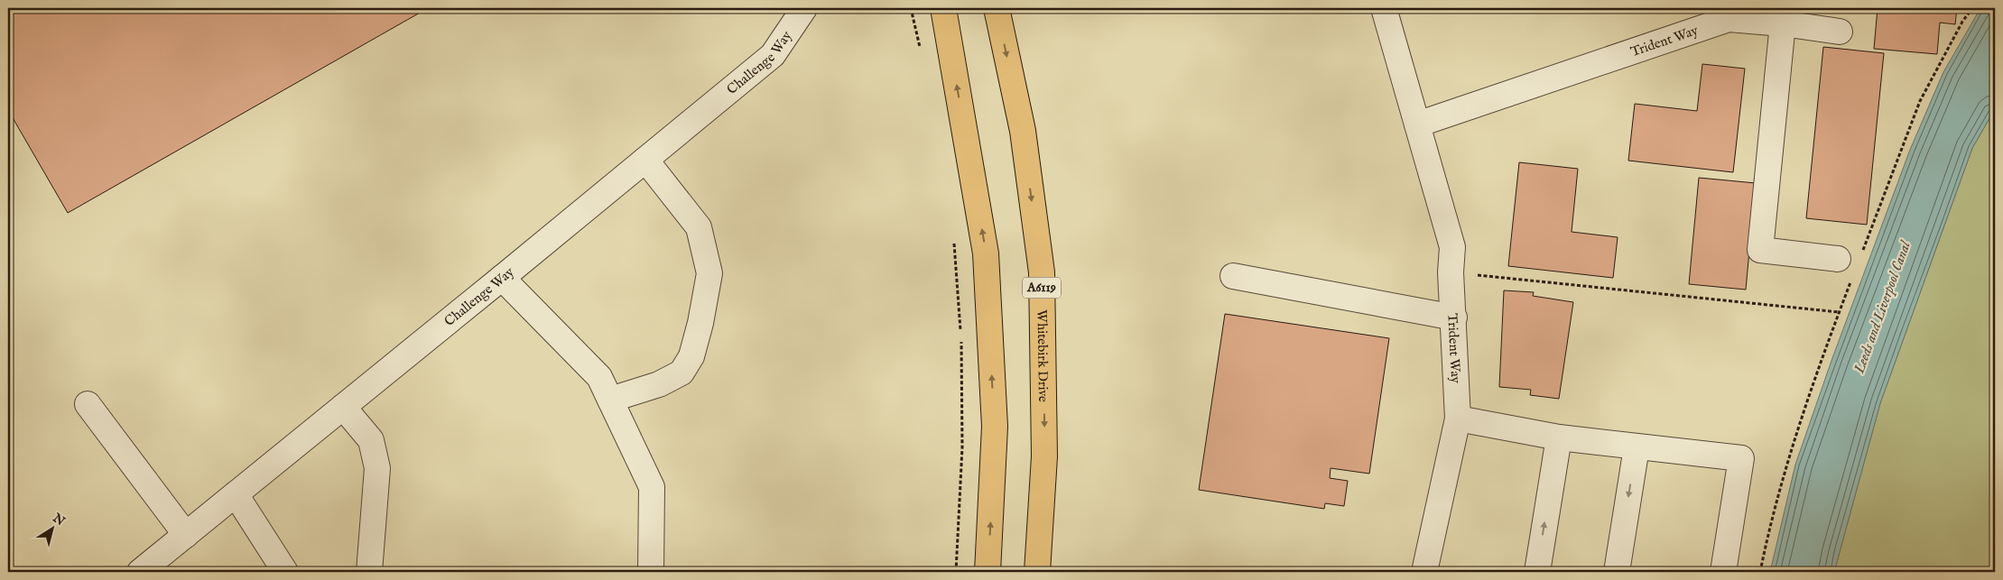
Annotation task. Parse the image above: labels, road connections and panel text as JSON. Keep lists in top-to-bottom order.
{
  "streets": {
    "highway": ["A6119", "Whitebirk Drive"],
    "street": ["Trident Way", "Challenge Way"]
  },
  "water": ["Leeds and Liverpool Canal"],
  "north": "top right"
}
